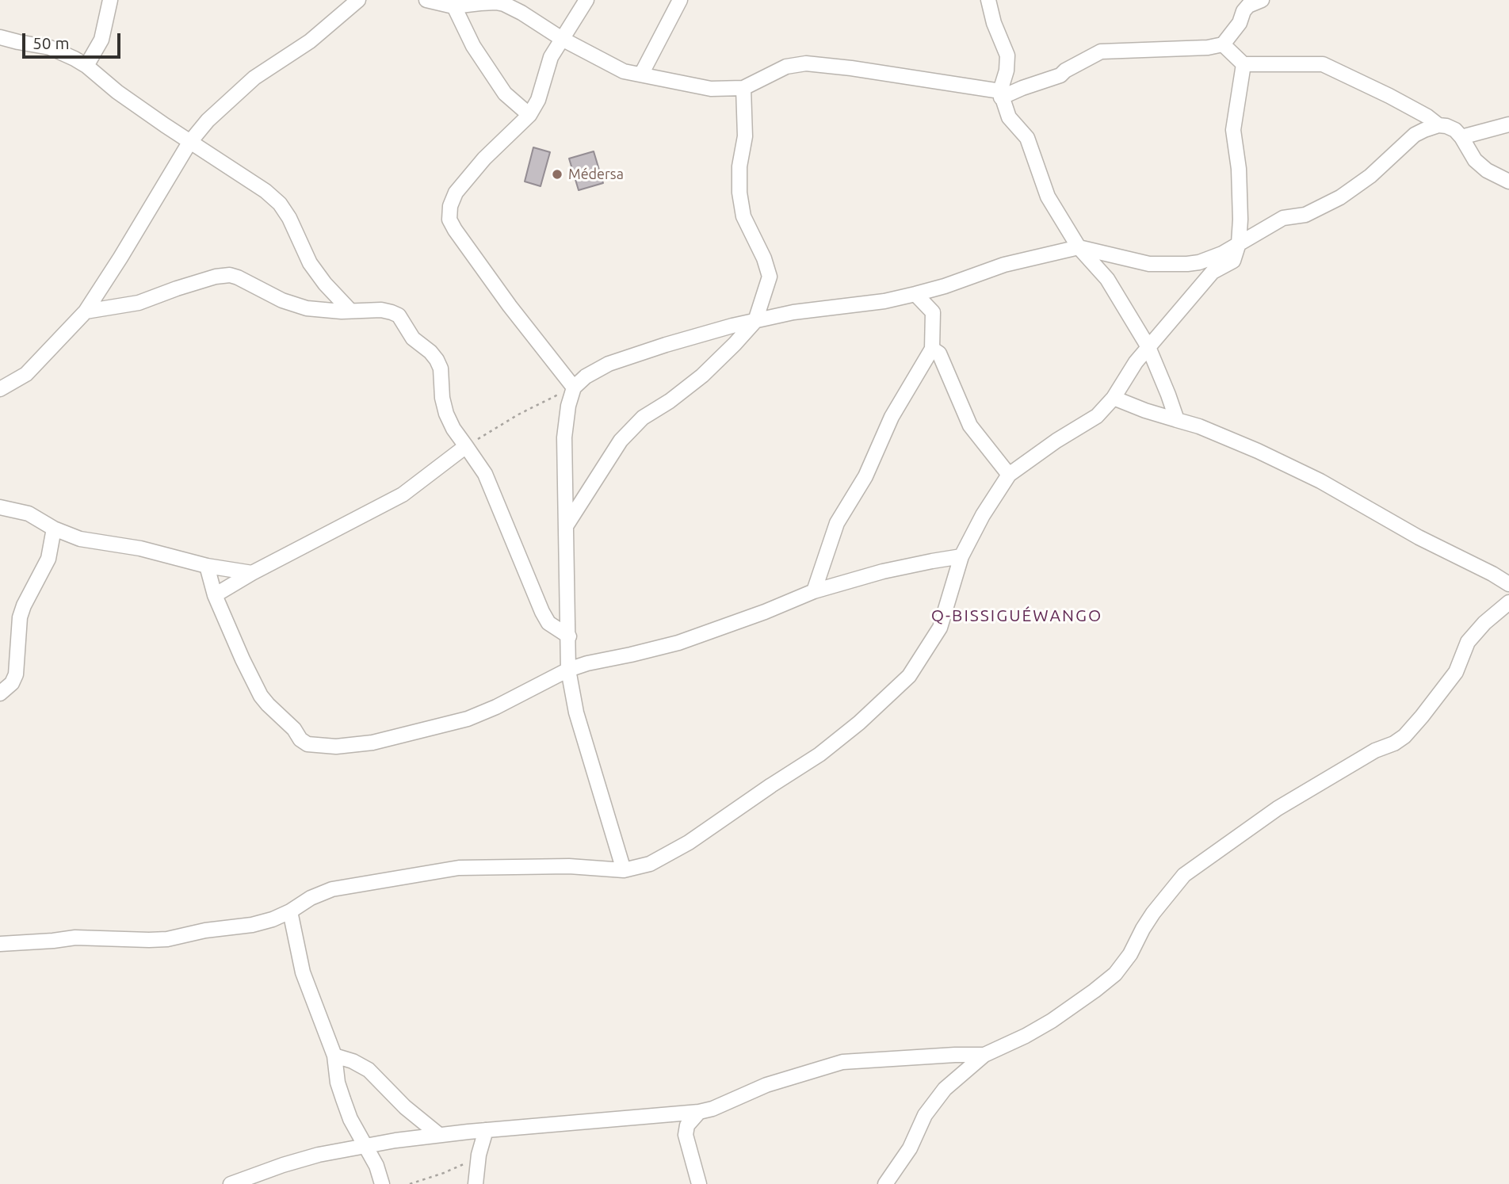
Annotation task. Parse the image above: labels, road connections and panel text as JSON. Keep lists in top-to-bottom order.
{
  "districts": ["Q-BISSIGUÉWANGO"],
  "places": ["Médersa"],
  "scale_bar": "50 m"
}
